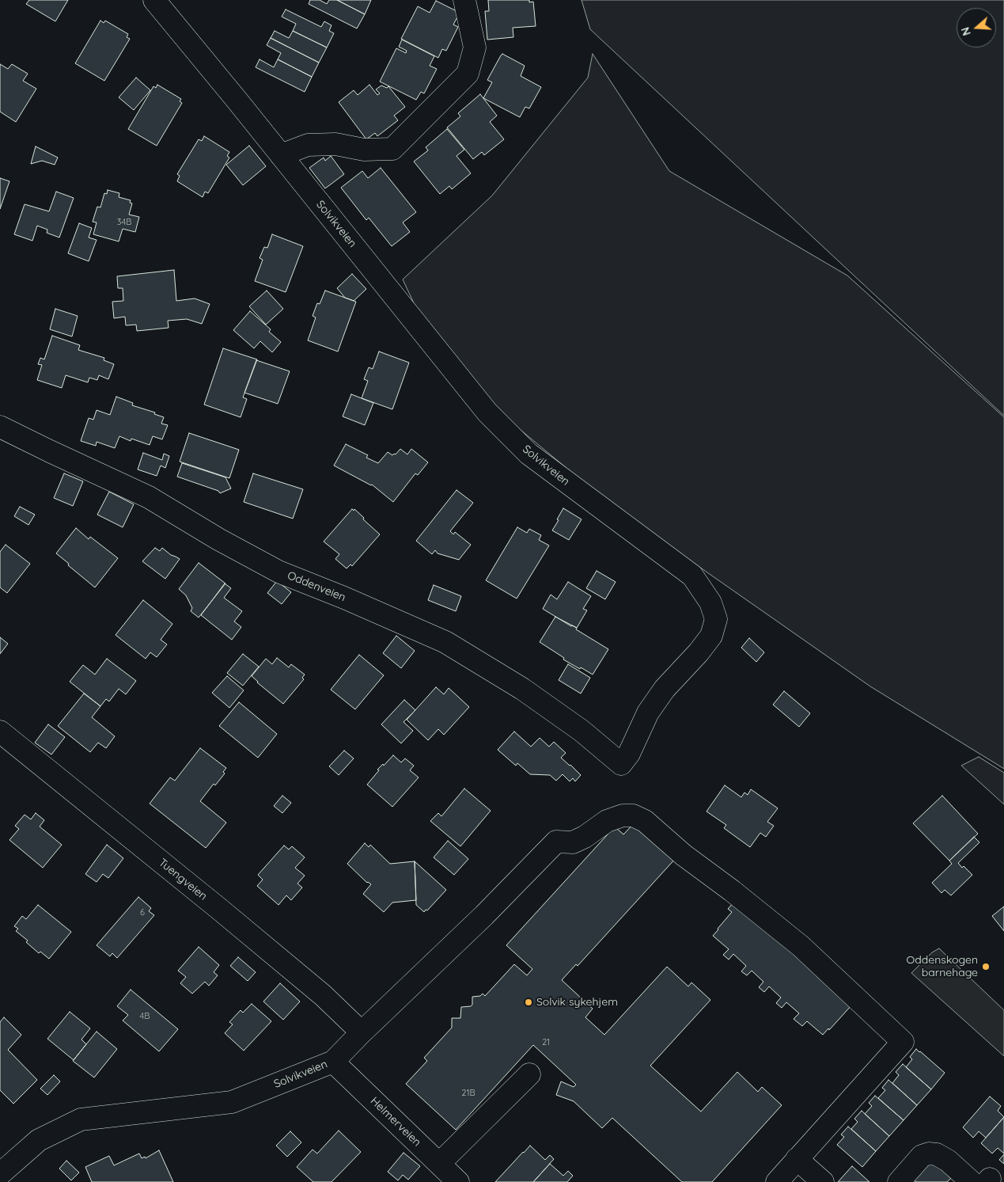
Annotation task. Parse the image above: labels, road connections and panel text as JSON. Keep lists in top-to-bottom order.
{
  "streets": {
    "street": [
      "Solvikveien",
      "Oddenveien",
      "Tuengveien",
      "Helmerveien"
    ]
  },
  "crossings": [
    ["Solvikveien", "Oddenveien"],
    ["Solvikveien", "Tuengveien"],
    ["Solvikveien", "Helmerveien"]
  ],
  "places": ["Oddenskogen barnehage", "Solvik sykehjem"],
  "house_numbers": [
    "34B",
    "6",
    "4B",
    "21",
    "21B"
  ],
  "north": "left"
}
